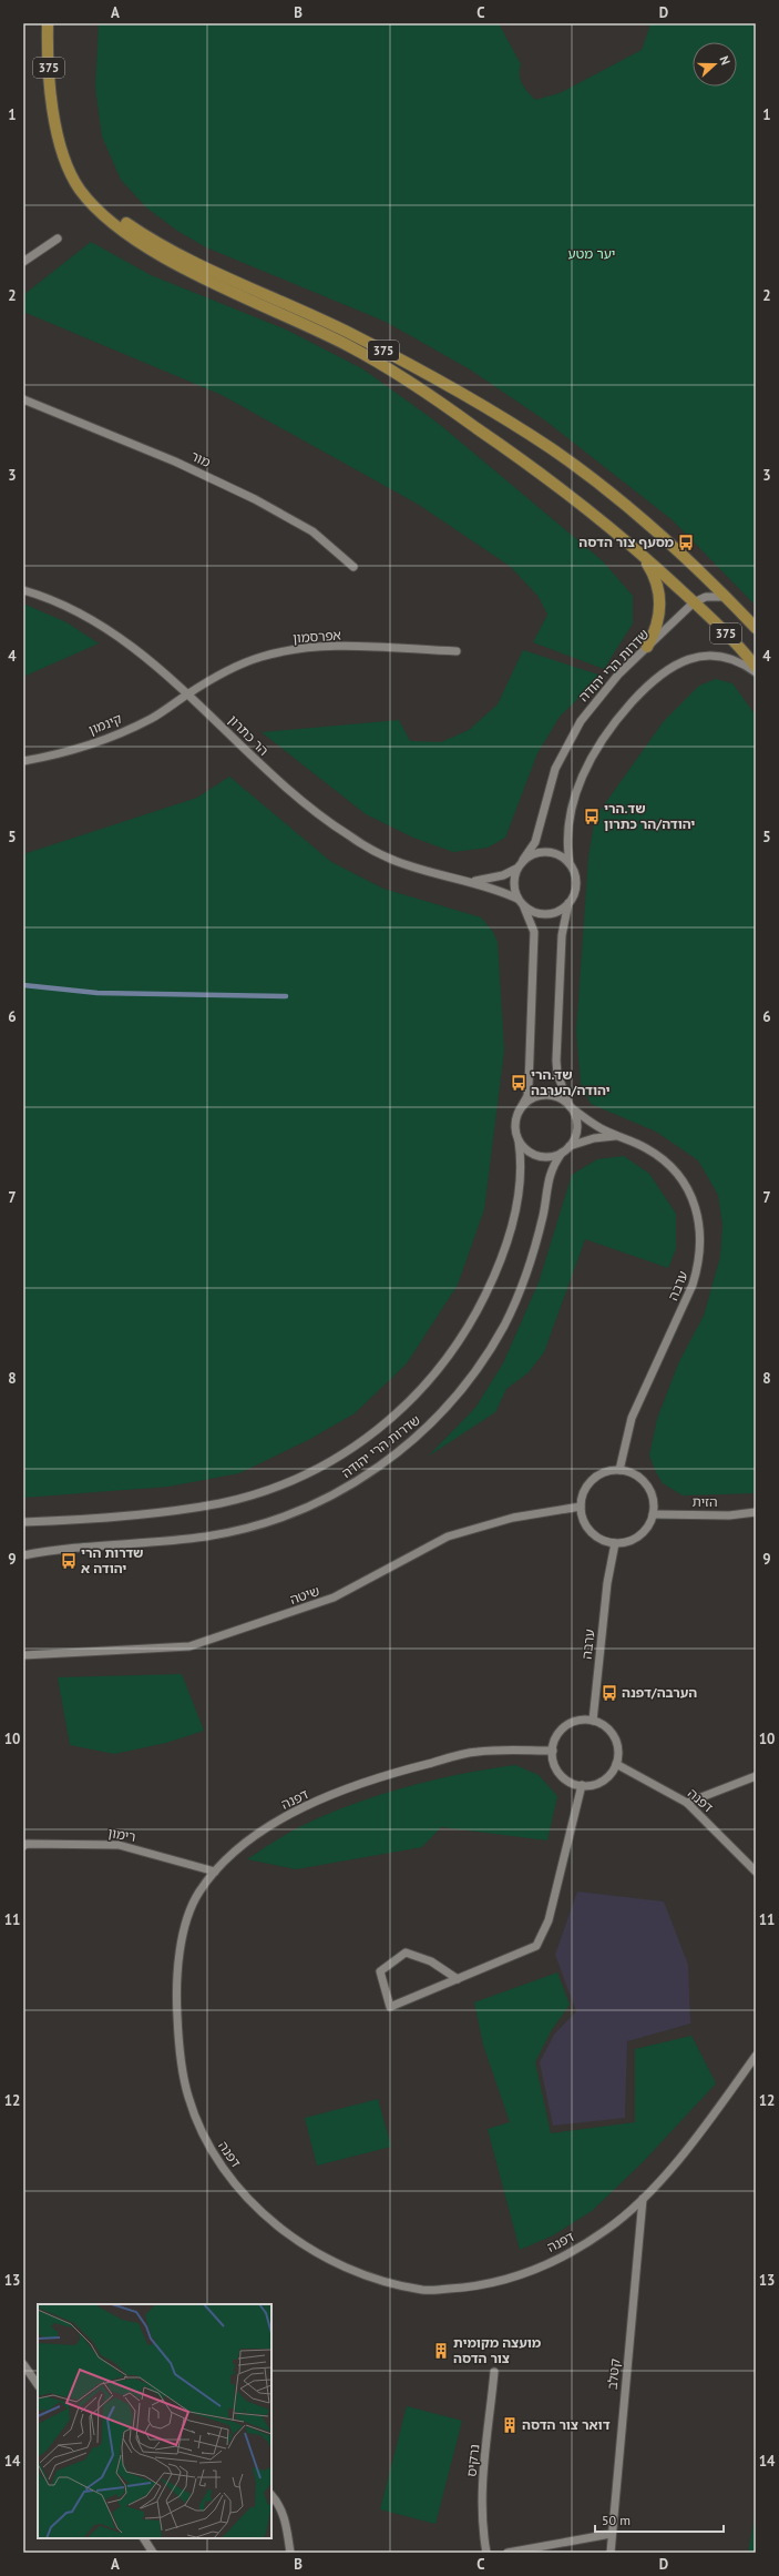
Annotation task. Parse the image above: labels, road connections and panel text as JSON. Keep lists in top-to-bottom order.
{
  "streets": {
    "main road": ["375"],
    "street": [
      "מור",
      "אפרסמון",
      "שדרות הרי יהודה",
      "קינמון",
      "הר כתרון",
      "ערבה",
      "הזית",
      "שיטה",
      "דפנה",
      "רימון",
      "קטלב",
      "נרקיס"
    ]
  },
  "crossings": [
    ["375", "שדרות הרי יהודה"],
    ["אפרסמון", "קינמון"],
    ["אפרסמון", "הר כתרון"],
    ["שדרות הרי יהודה", "הר כתרון"],
    ["שדרות הרי יהודה", "ערבה"],
    ["קינמון", "הר כתרון"],
    ["ערבה", "הזית"],
    ["ערבה", "שיטה"],
    ["ערבה", "דפנה"],
    ["הזית", "שיטה"],
    ["דפנה", "רימון"],
    ["דפנה", "קטלב"]
  ],
  "parks": ["יער מטע"],
  "places": {
    "bus stop": [
      "מסעף צור הדסה",
      "שד.הרי יהודה/הר כתרון",
      "שד.הרי יהודה/הערבה",
      "שדרות הרי יהודה א",
      "הערבה/דפנה"
    ],
    "building": ["מועצה מקומית צור הדסה", "דואר צור הדסה"]
  },
  "scale_bar": "50 m",
  "north": "right",
  "grid": {
    "columns": [
      "A",
      "B",
      "C",
      "D"
    ],
    "rows": [
      "1",
      "2",
      "3",
      "4",
      "5",
      "6",
      "7",
      "8",
      "9",
      "10",
      "11",
      "12",
      "13",
      "14"
    ]
  }
}
